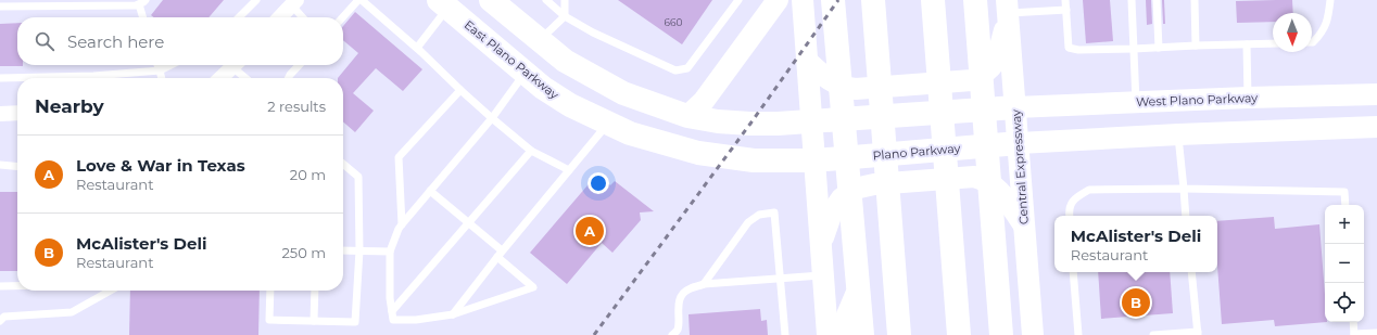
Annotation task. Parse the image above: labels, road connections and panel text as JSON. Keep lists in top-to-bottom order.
{
  "streets": {
    "main road": [
      "East Plano Parkway",
      "West Plano Parkway",
      "Plano Parkway",
      "Central Expressway"
    ]
  },
  "crossings": [
    ["East Plano Parkway", "Plano Parkway"],
    ["West Plano Parkway", "Central Expressway"],
    ["Plano Parkway", "Central Expressway"]
  ],
  "house_numbers": ["660"],
  "north": "bottom",
  "page": {
    "search": "Search here",
    "heading": ["Nearby", "2 results"],
    "list": [
      {
        "mark": "A",
        "name": "Love & War in Texas",
        "note": "Restaurant",
        "value": "20 m"
      },
      {
        "mark": "B",
        "name": "McAlister's Deli",
        "note": "Restaurant",
        "value": "250 m"
      }
    ],
    "map_buttons": ["+", "−"],
    "pins": ["A", "B"],
    "popup": ["McAlister's Deli", "Restaurant"]
  }
}
